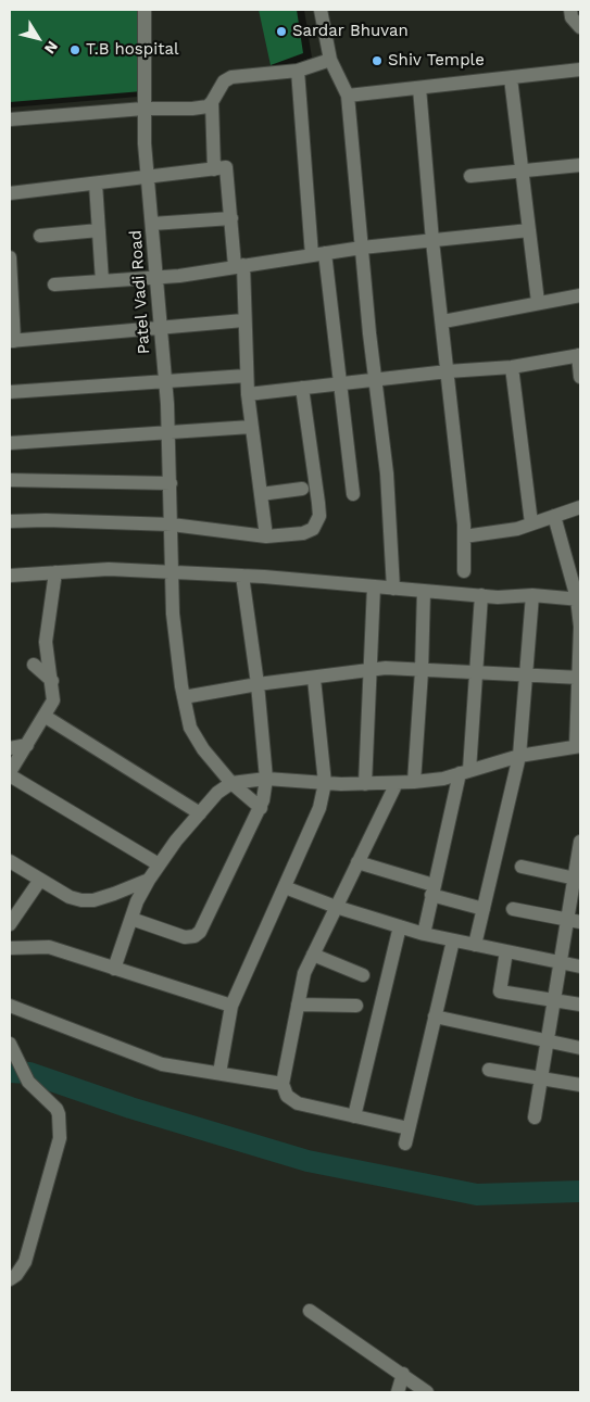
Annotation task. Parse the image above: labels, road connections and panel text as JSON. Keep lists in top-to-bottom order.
{
  "streets": {
    "street": ["Patel Vadi Road"]
  },
  "places": ["Sardar Bhuvan", "T.B hospital", "Shiv Temple"],
  "north": "bottom right"
}
